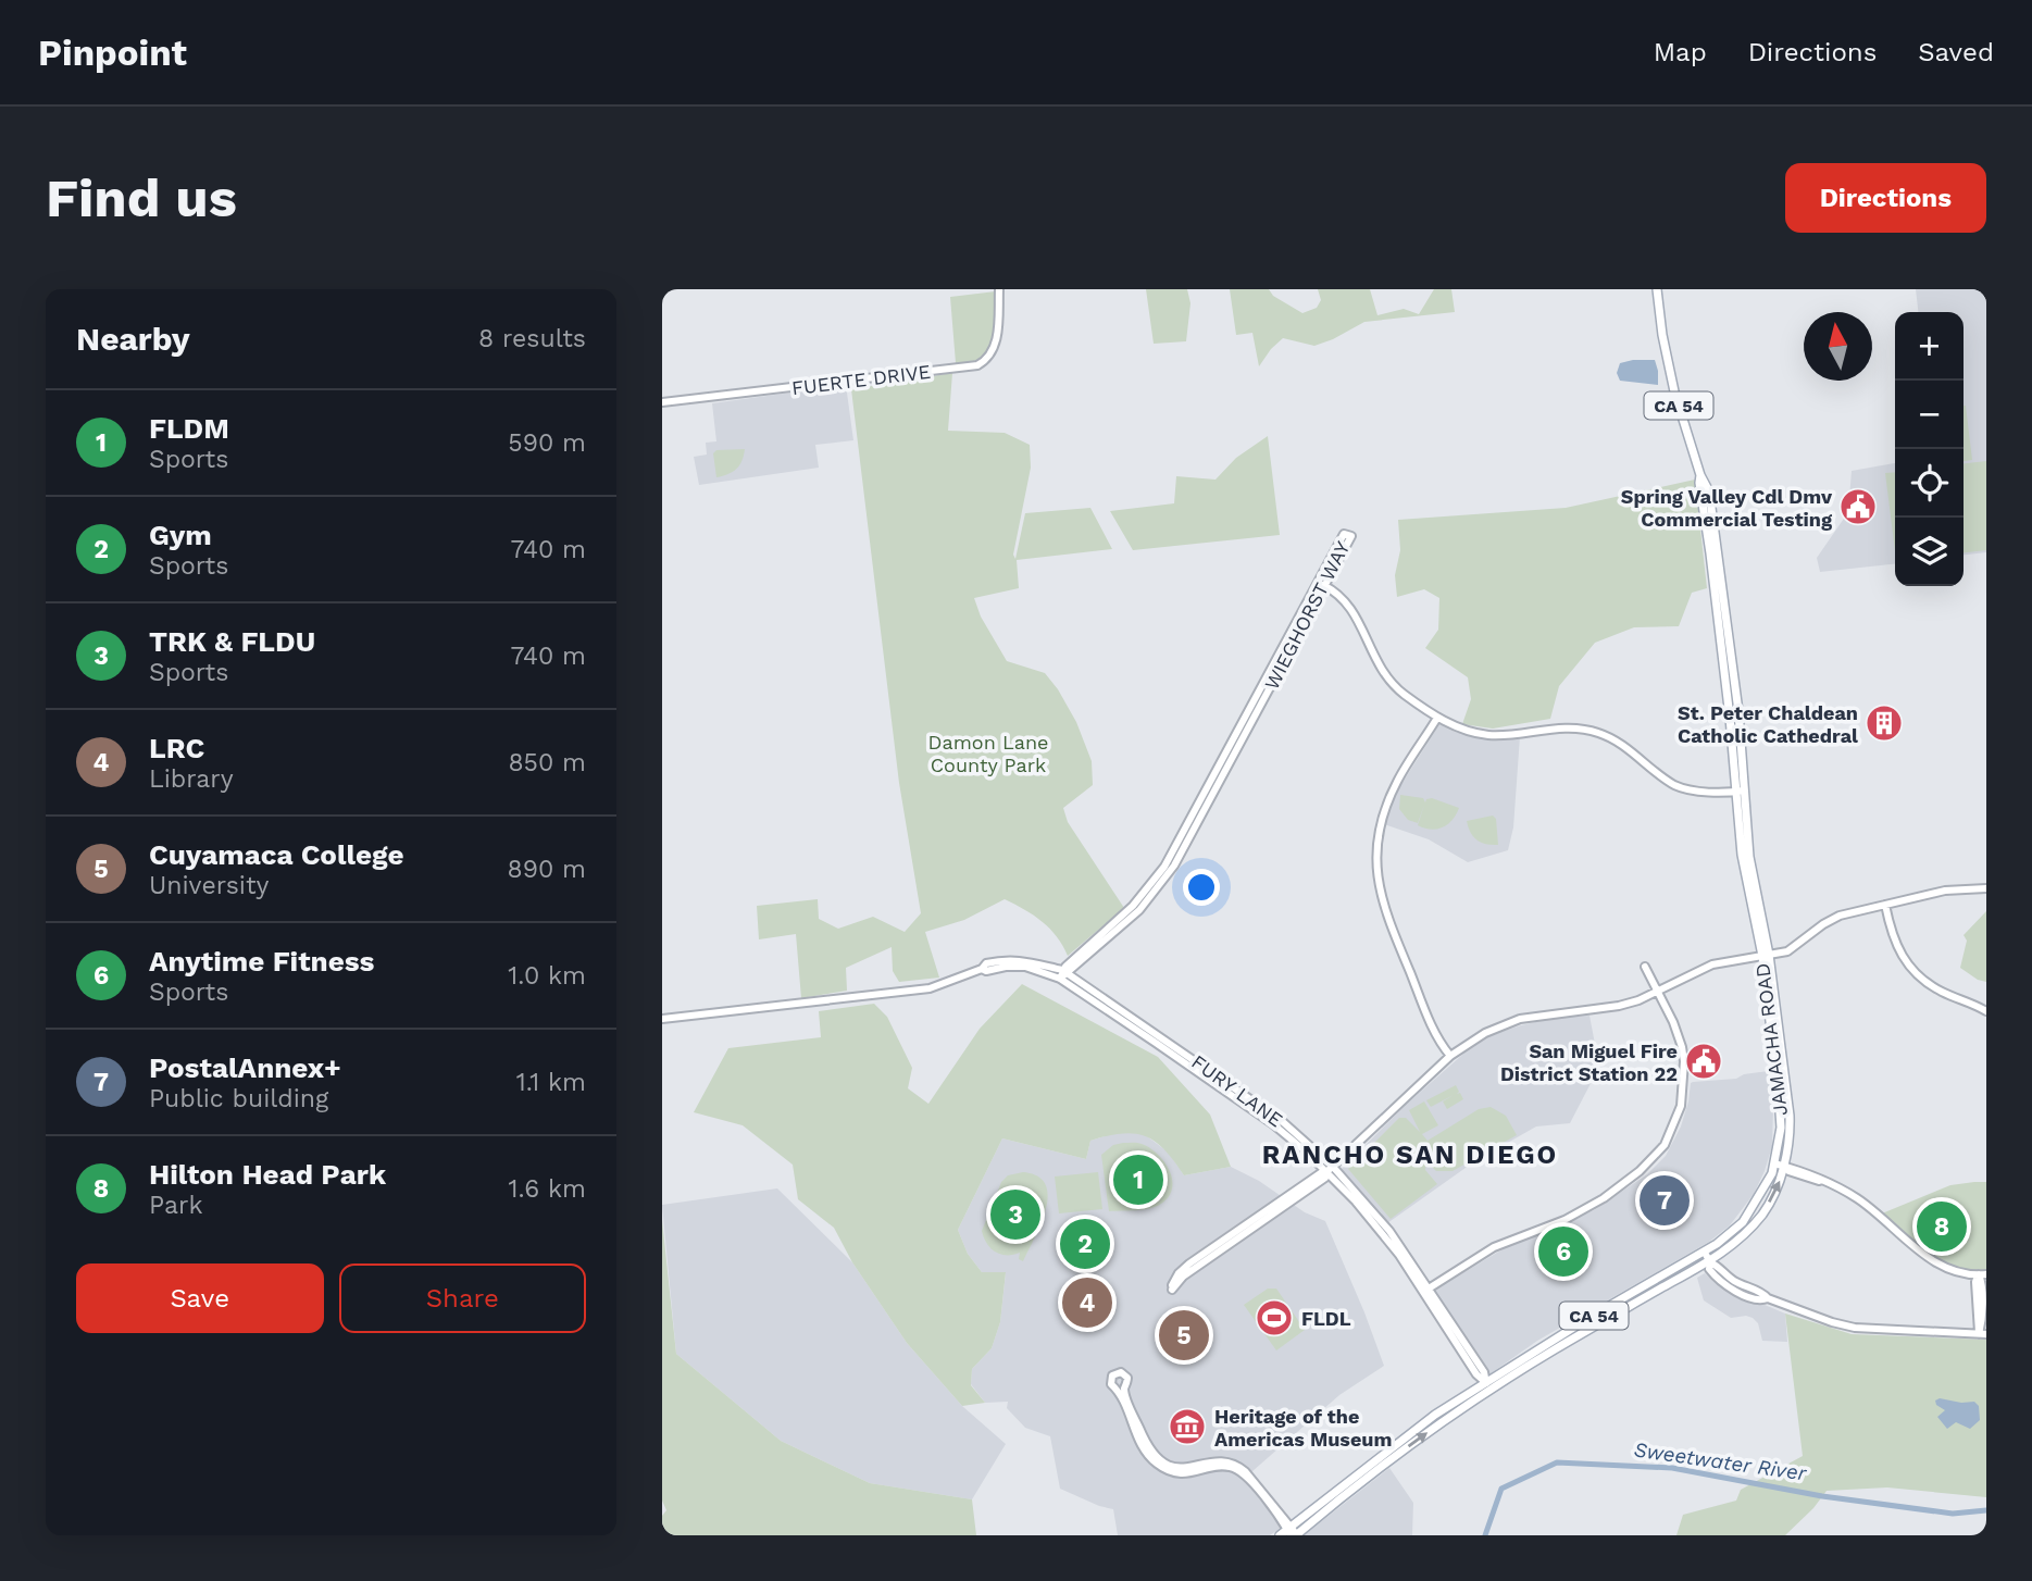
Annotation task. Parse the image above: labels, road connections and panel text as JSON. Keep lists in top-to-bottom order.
{
  "streets": {
    "main road": ["CA 54", "JAMACHA ROAD"],
    "street": ["FUERTE DRIVE", "WIEGHORST WAY", "FURY LANE"]
  },
  "crossings": [
    ["WIEGHORST WAY", "FURY LANE"],
    ["JAMACHA ROAD", "FURY LANE"]
  ],
  "districts": ["RANCHO SAN DIEGO"],
  "water": ["Sweetwater River"],
  "parks": ["Damon Lane County Park"],
  "places": {
    "public building": ["Spring Valley Cdl Dmv Commercial Testing", "San Miguel Fire District Station 22"],
    "building": ["St. Peter Chaldean Catholic Cathedral"],
    "sports": ["FLDL"],
    "museum": ["Heritage of the Americas Museum"]
  },
  "north": "top",
  "page": {
    "header": "Pinpoint",
    "nav": ["Map", "Directions", "Saved"],
    "buttons": [
      "Directions",
      ["Save", "Share"]
    ],
    "title": "Find us",
    "heading": ["Nearby", "8 results"],
    "map_buttons": ["+", "−"],
    "list": [
      {
        "mark": "1",
        "name": "FLDM",
        "note": "Sports",
        "value": "590 m"
      },
      {
        "mark": "2",
        "name": "Gym",
        "note": "Sports",
        "value": "740 m"
      },
      {
        "mark": "3",
        "name": "TRK & FLDU",
        "note": "Sports",
        "value": "740 m"
      },
      {
        "mark": "4",
        "name": "LRC",
        "note": "Library",
        "value": "850 m"
      },
      {
        "mark": "5",
        "name": "Cuyamaca College",
        "note": "University",
        "value": "890 m"
      },
      {
        "mark": "6",
        "name": "Anytime Fitness",
        "note": "Sports",
        "value": "1.0 km"
      },
      {
        "mark": "7",
        "name": "PostalAnnex+",
        "note": "Public building",
        "value": "1.1 km"
      },
      {
        "mark": "8",
        "name": "Hilton Head Park",
        "note": "Park",
        "value": "1.6 km"
      }
    ],
    "pins": [
      "1",
      "7",
      "3",
      "8",
      "2",
      "6",
      "4",
      "5"
    ]
  }
}
